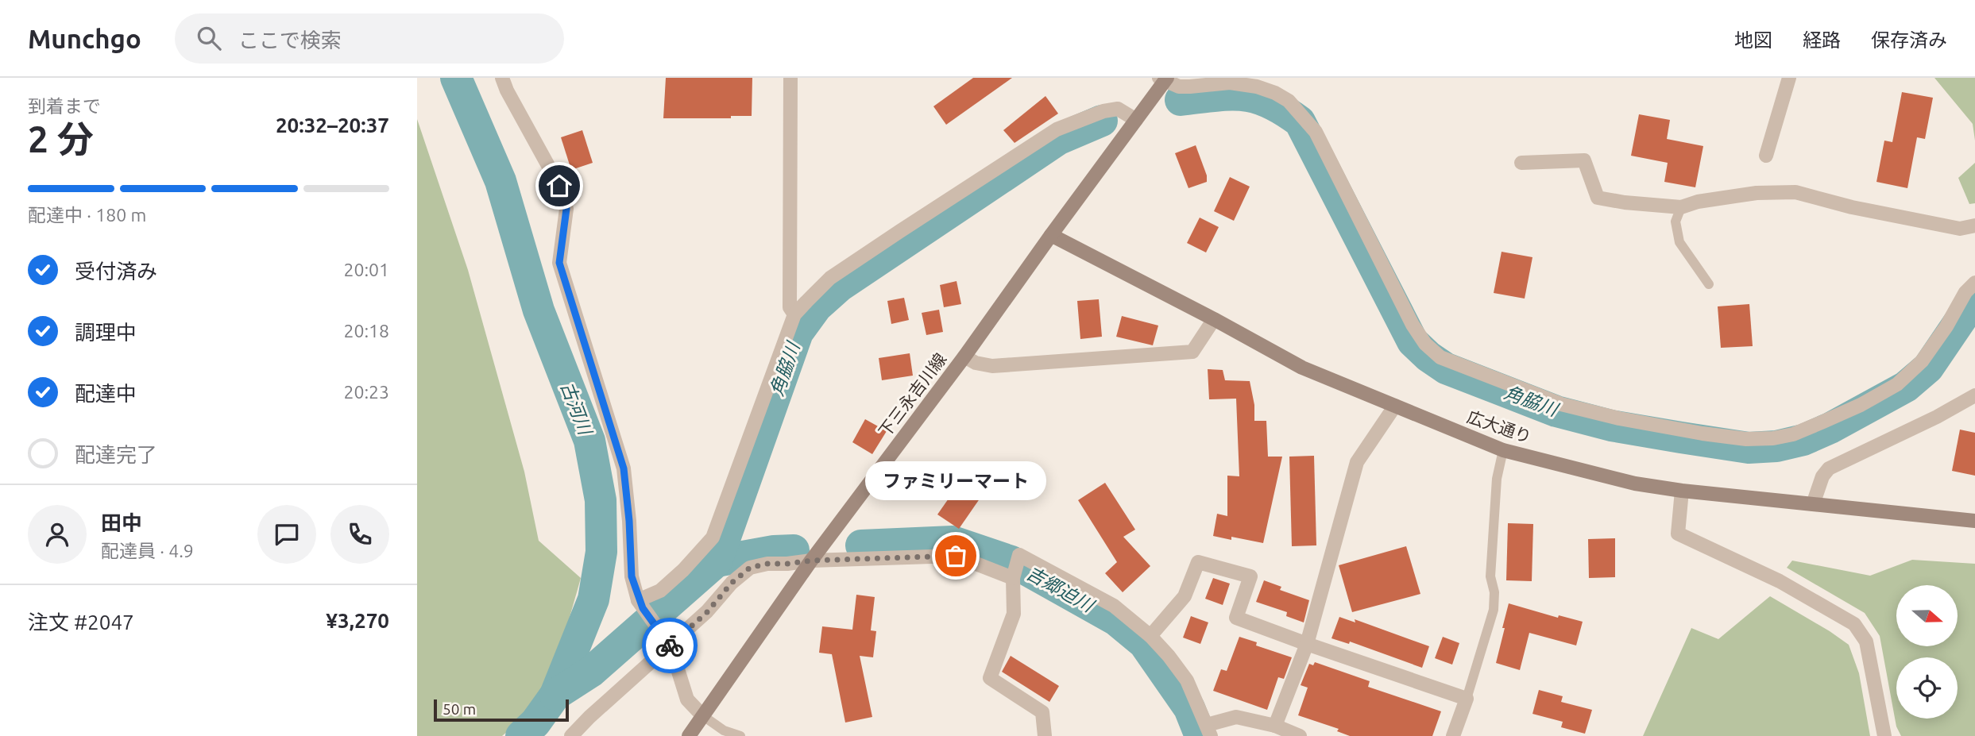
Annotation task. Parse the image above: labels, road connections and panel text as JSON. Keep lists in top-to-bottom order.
{
  "streets": {
    "street": ["下三永吉川線", "広大通り"]
  },
  "crossings": [
    ["下三永吉川線", "広大通り"]
  ],
  "water": ["角脇川", "古河川", "吉郷迫川"],
  "places": ["ファミリーマート"],
  "scale_bar": "50 m",
  "north": "right",
  "page": {
    "header": "Munchgo",
    "search": "ここで検索",
    "nav": ["地図", "経路", "保存済み"],
    "heading": ["2 分", "到着まで", "20:32–20:37"],
    "panel": [
      "田中",
      "配達員 · 4.9",
      "注文 #2047",
      "¥3,270"
    ],
    "bar": "配達中 · 180 m",
    "list": [
      ["受付済み", "20:01"],
      ["調理中", "20:18"],
      ["配達中", "20:23"],
      "配達完了"
    ],
    "bubble": "ファミリーマート",
    "scale": "50 m"
  }
}
